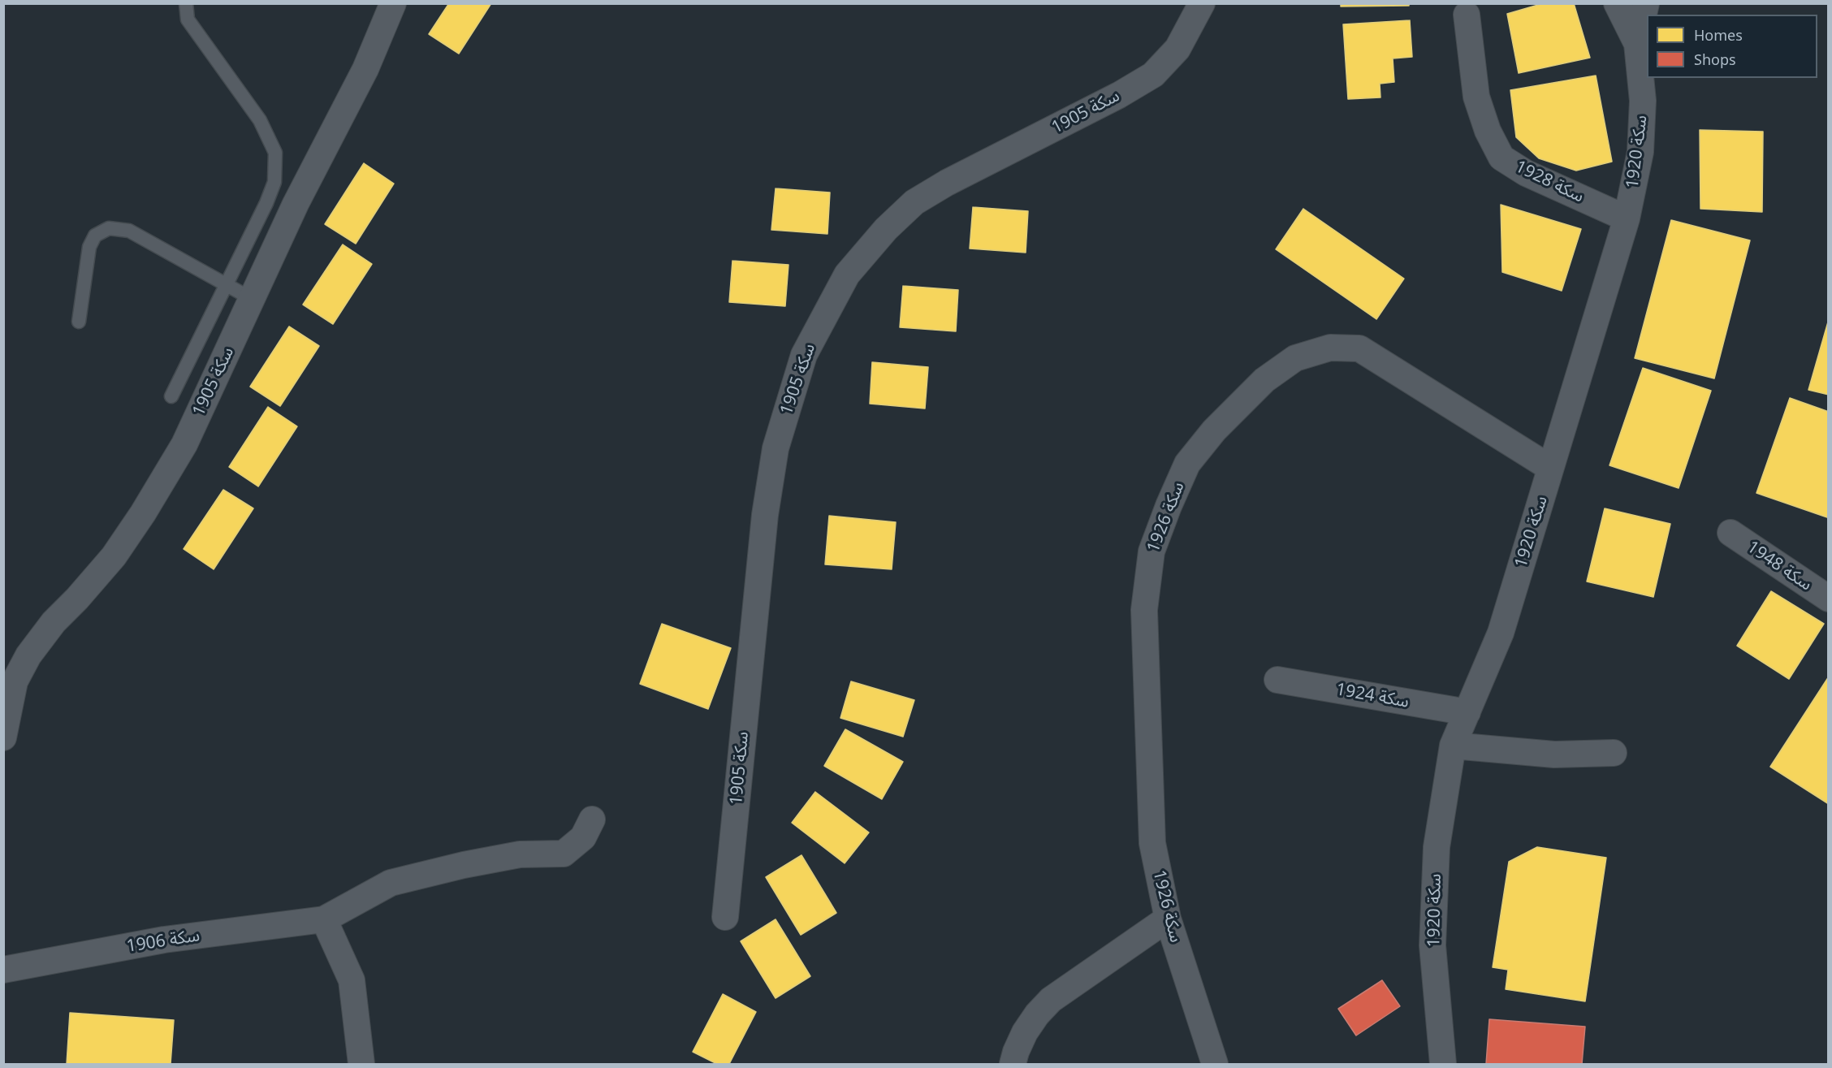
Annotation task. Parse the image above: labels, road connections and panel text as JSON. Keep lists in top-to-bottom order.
{
  "streets": {
    "street": [
      "سكة 1905",
      "سكة 1920",
      "سكة 1928",
      "سكة 1926",
      "سكة 1948",
      "سكة 1924",
      "سكة 1906"
    ]
  },
  "crossings": [
    ["سكة 1920", "سكة 1928"],
    ["سكة 1920", "سكة 1926"],
    ["سكة 1920", "سكة 1924"]
  ],
  "legend": ["Homes", "Shops"]
}
